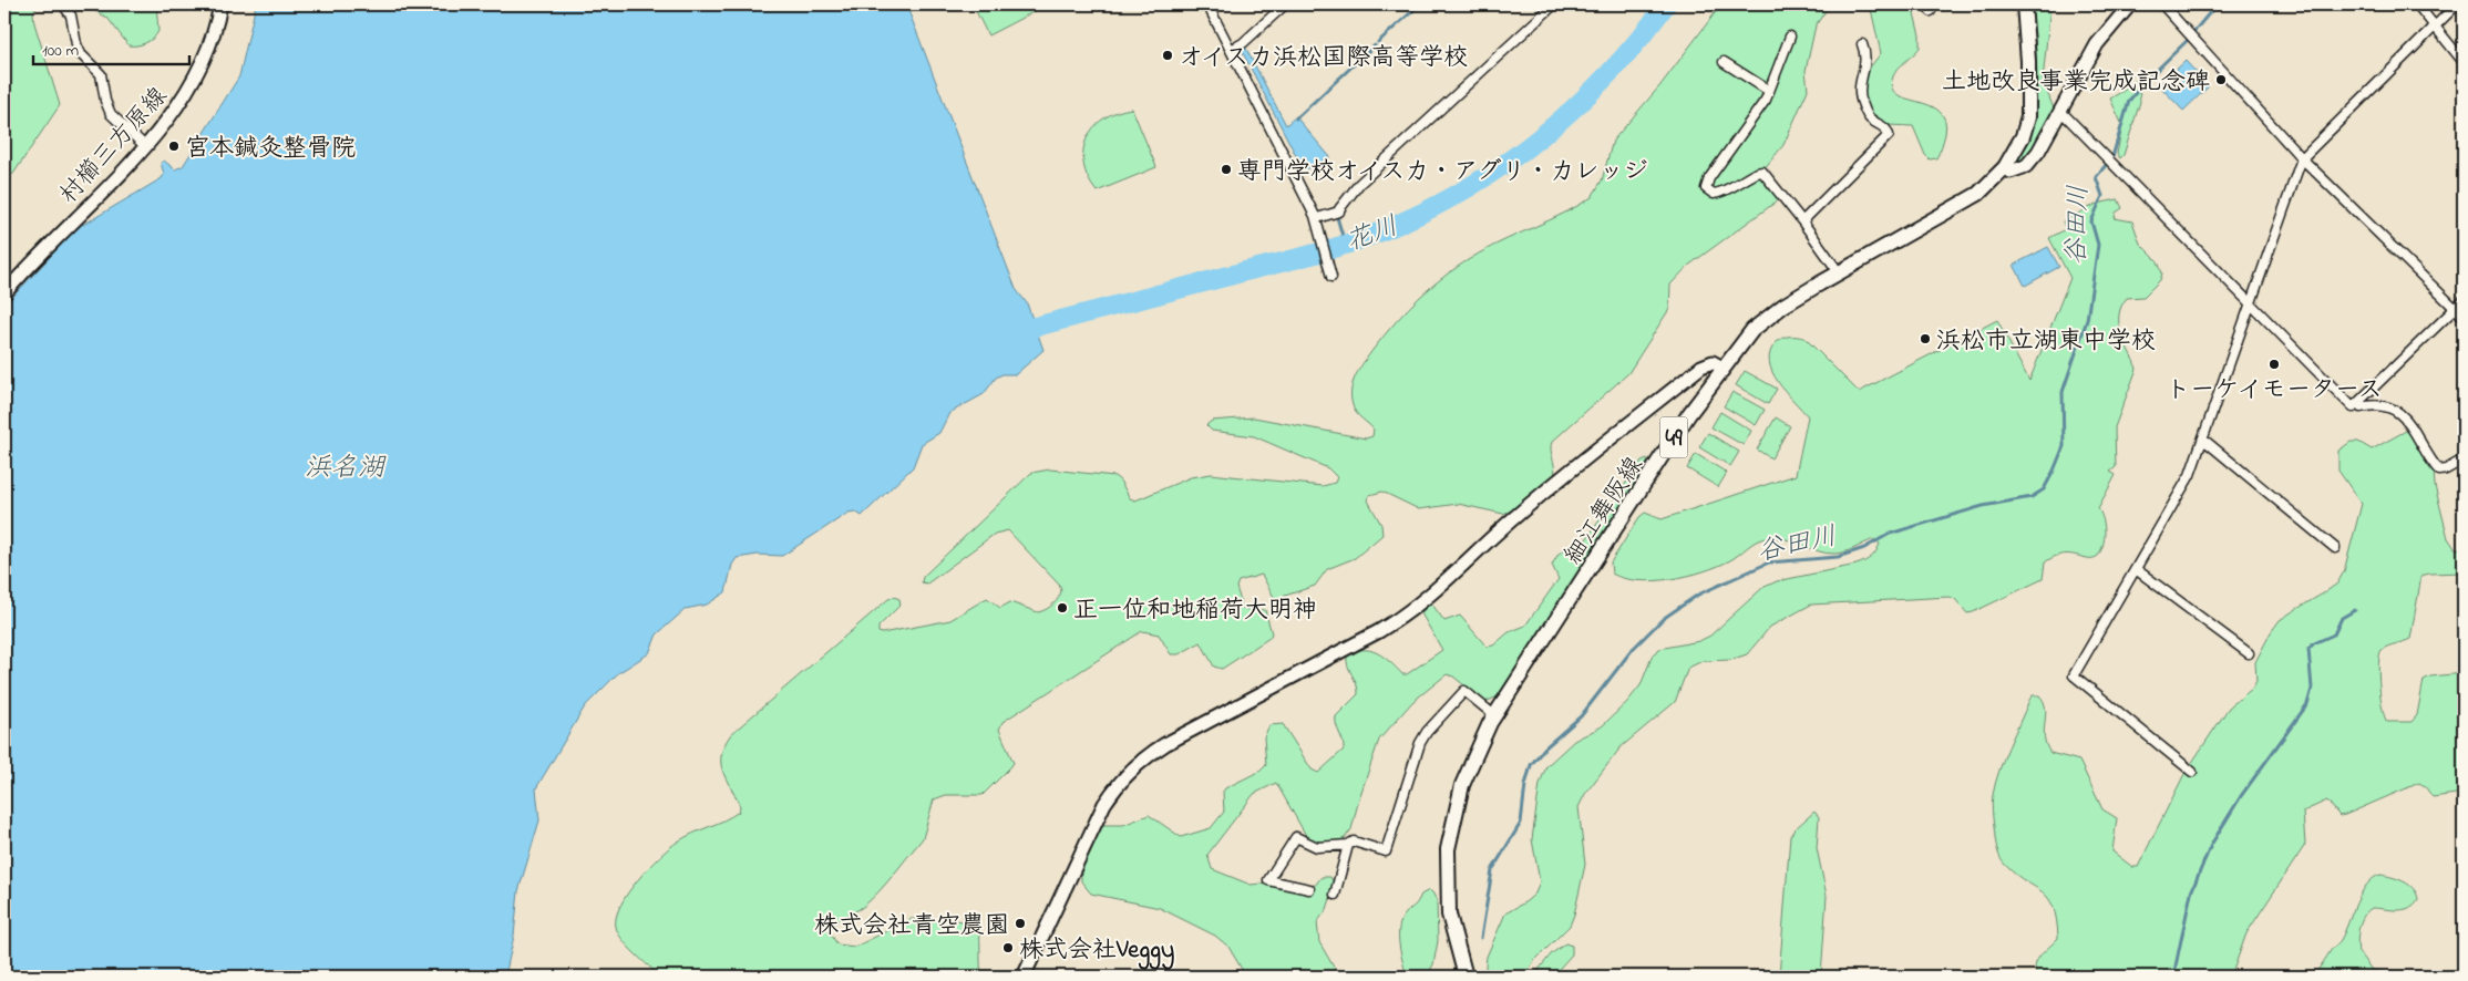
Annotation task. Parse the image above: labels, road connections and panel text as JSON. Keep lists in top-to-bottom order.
{
  "streets": {
    "main road": ["49", "細江舞阪線"],
    "street": ["村櫛三方原線"]
  },
  "water": ["谷田川", "花川", "浜名湖"],
  "places": [
    "オイスカ浜松国際高等学校",
    "土地改良事業完成記念碑",
    "宮本鍼灸整骨院",
    "専門学校オイスカ・アグリ・カレッジ",
    "浜松市立湖東中学校",
    "トーケイモータース",
    "正一位和地稲荷大明神",
    "株式会社青空農園",
    "株式会社Veggy"
  ],
  "scale_bar": "100 m"
}
